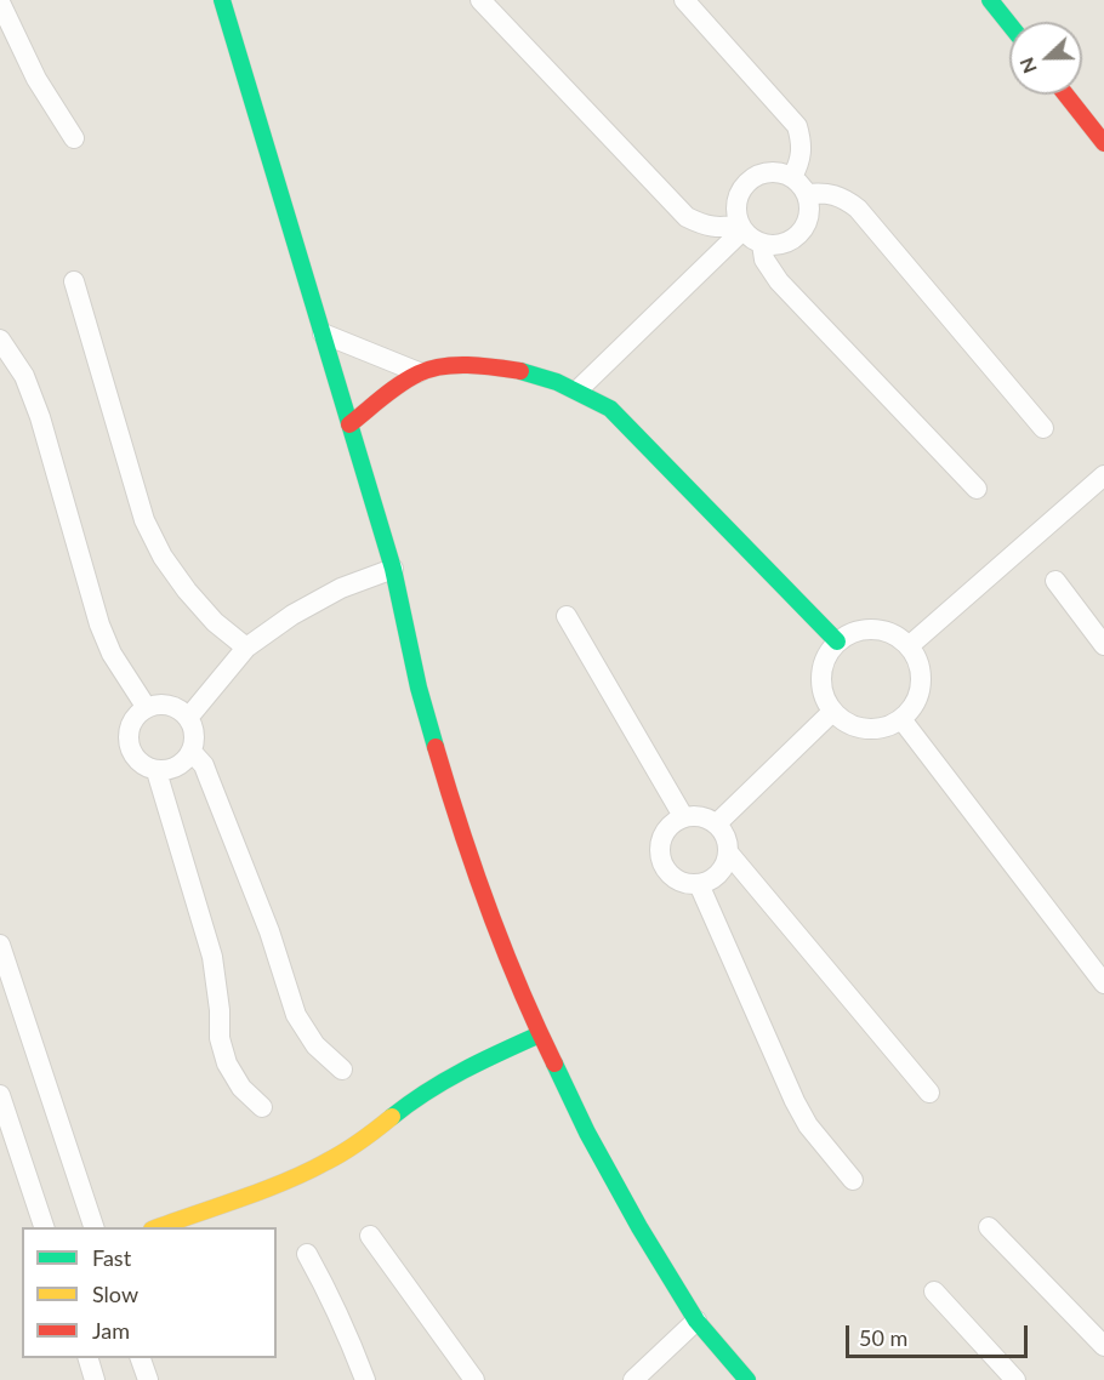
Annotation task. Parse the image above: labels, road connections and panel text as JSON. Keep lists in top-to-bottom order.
{
  "legend": ["Fast", "Slow", "Jam"],
  "scale_bar": "50 m",
  "north": "left"
}
